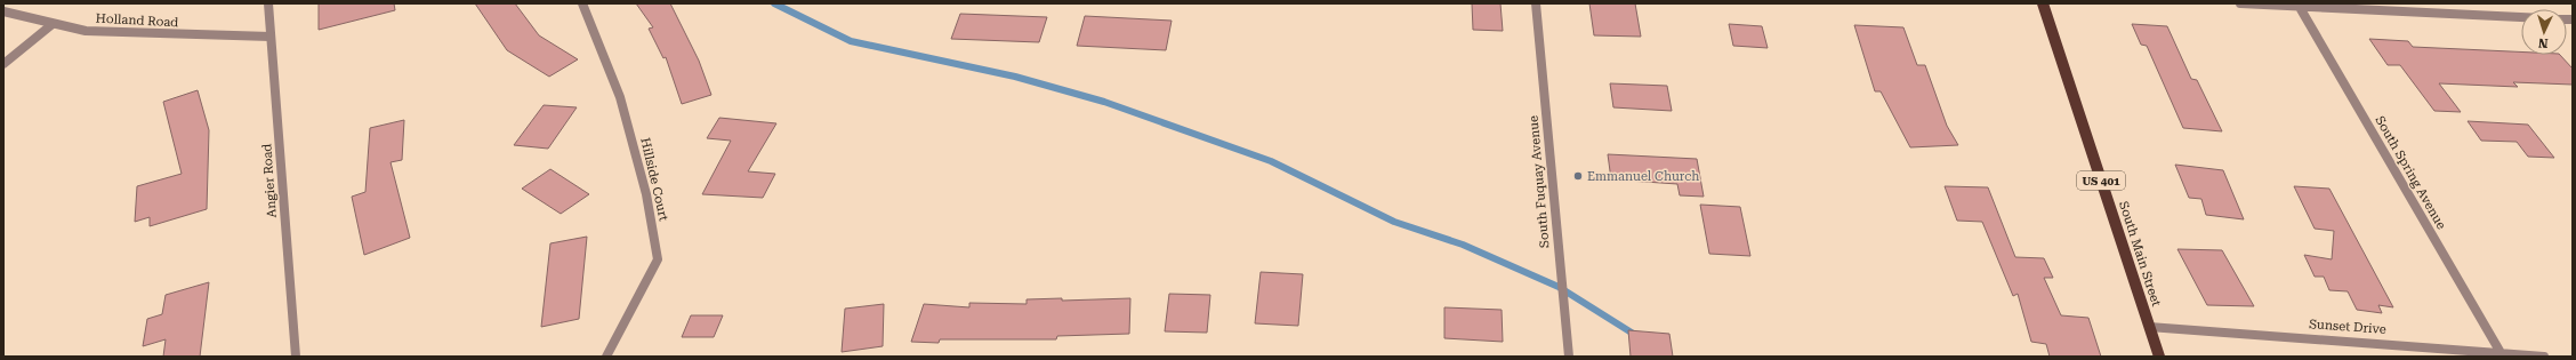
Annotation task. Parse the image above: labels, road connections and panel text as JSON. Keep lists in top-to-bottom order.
{
  "streets": {
    "main road": ["US 401", "South Main Street"],
    "street": [
      "Holland Road",
      "South Spring Avenue",
      "Hillside Court",
      "Angier Road",
      "South Fuquay Avenue",
      "Sunset Drive"
    ]
  },
  "crossings": [
    ["Holland Road", "Angier Road"],
    ["South Spring Avenue", "Sunset Drive"],
    ["South Main Street", "Sunset Drive"]
  ],
  "places": ["Emmanuel Church"],
  "north": "bottom"
}
